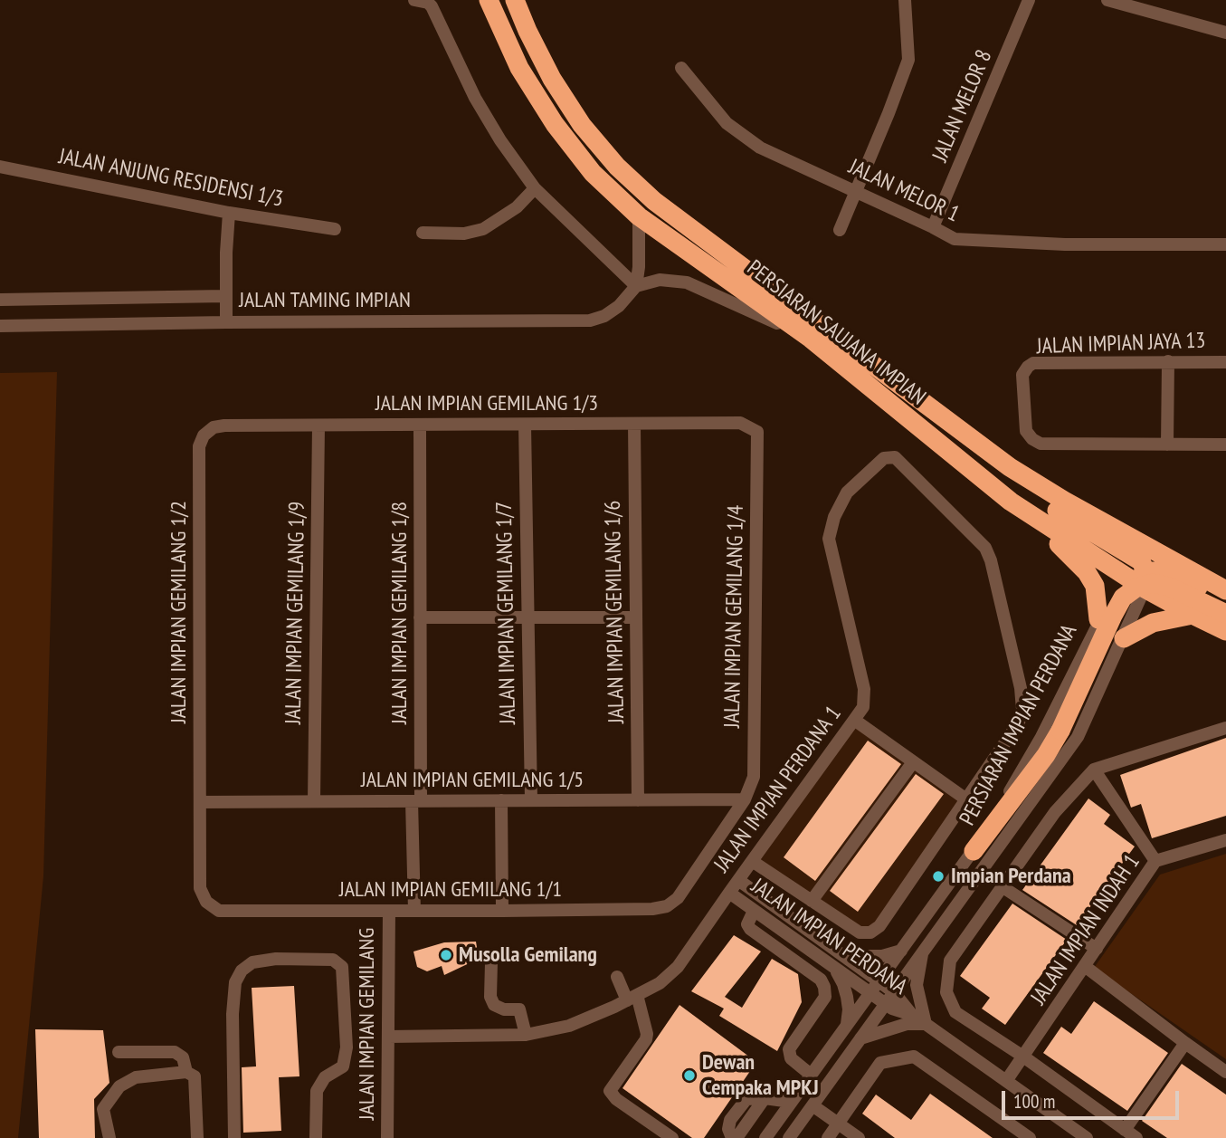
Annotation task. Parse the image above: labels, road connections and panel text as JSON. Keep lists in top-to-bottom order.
{
  "streets": {
    "highway": ["PERSIARAN SAUJANA IMPIAN"],
    "street": [
      "JALAN MELOR 8",
      "JALAN ANJUNG RESIDENSI 1/3",
      "JALAN MELOR 1",
      "JALAN TAMING IMPIAN",
      "JALAN IMPIAN JAYA 13",
      "JALAN IMPIAN GEMILANG 1/3",
      "JALAN IMPIAN GEMILANG 1/2",
      "JALAN IMPIAN GEMILANG 1/6",
      "JALAN IMPIAN GEMILANG 1/9",
      "JALAN IMPIAN GEMILANG 1/8",
      "JALAN IMPIAN GEMILANG 1/7",
      "JALAN IMPIAN GEMILANG 1/4",
      "PERSIARAN IMPIAN PERDANA",
      "JALAN IMPIAN GEMILANG 1/5",
      "JALAN IMPIAN PERDANA 1",
      "JALAN IMPIAN GEMILANG 1/1",
      "JALAN IMPIAN INDAH 1",
      "JALAN IMPIAN PERDANA",
      "JALAN IMPIAN GEMILANG"
    ]
  },
  "crossings": [
    ["JALAN MELOR 8", "JALAN MELOR 1"],
    ["PERSIARAN SAUJANA IMPIAN", "PERSIARAN IMPIAN PERDANA"],
    ["JALAN IMPIAN GEMILANG 1/3", "JALAN IMPIAN GEMILANG 1/2"],
    ["JALAN IMPIAN GEMILANG 1/3", "JALAN IMPIAN GEMILANG 1/6"],
    ["JALAN IMPIAN GEMILANG 1/3", "JALAN IMPIAN GEMILANG 1/9"],
    ["JALAN IMPIAN GEMILANG 1/3", "JALAN IMPIAN GEMILANG 1/8"],
    ["JALAN IMPIAN GEMILANG 1/3", "JALAN IMPIAN GEMILANG 1/7"],
    ["JALAN IMPIAN GEMILANG 1/3", "JALAN IMPIAN GEMILANG 1/4"],
    ["JALAN IMPIAN GEMILANG 1/2", "JALAN IMPIAN GEMILANG 1/5"],
    ["JALAN IMPIAN GEMILANG 1/2", "JALAN IMPIAN GEMILANG 1/1"],
    ["JALAN IMPIAN GEMILANG 1/6", "JALAN IMPIAN GEMILANG 1/5"],
    ["JALAN IMPIAN GEMILANG 1/9", "JALAN IMPIAN GEMILANG 1/5"],
    ["JALAN IMPIAN GEMILANG 1/8", "JALAN IMPIAN GEMILANG 1/5"],
    ["JALAN IMPIAN GEMILANG 1/8", "JALAN IMPIAN GEMILANG 1/1"],
    ["JALAN IMPIAN GEMILANG 1/7", "JALAN IMPIAN GEMILANG 1/5"],
    ["JALAN IMPIAN GEMILANG 1/4", "JALAN IMPIAN GEMILANG 1/5"],
    ["JALAN IMPIAN GEMILANG 1/4", "JALAN IMPIAN GEMILANG 1/1"],
    ["PERSIARAN IMPIAN PERDANA", "JALAN IMPIAN PERDANA"],
    ["JALAN IMPIAN GEMILANG 1/5", "JALAN IMPIAN GEMILANG 1/1"],
    ["JALAN IMPIAN PERDANA 1", "JALAN IMPIAN PERDANA"],
    ["JALAN IMPIAN PERDANA 1", "JALAN IMPIAN GEMILANG"],
    ["JALAN IMPIAN GEMILANG 1/1", "JALAN IMPIAN GEMILANG"]
  ],
  "places": ["Impian Perdana", "Musolla Gemilang", "Dewan Cempaka MPKJ"],
  "scale_bar": "100 m"
}
